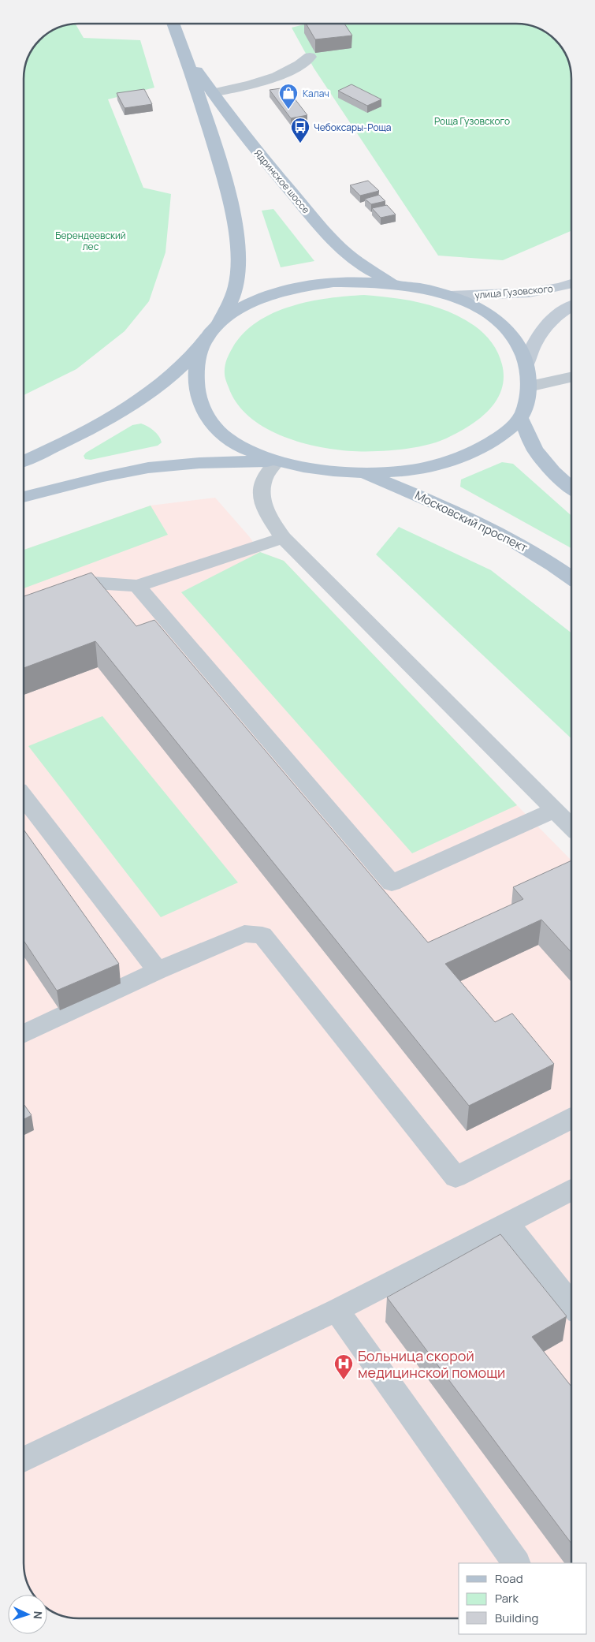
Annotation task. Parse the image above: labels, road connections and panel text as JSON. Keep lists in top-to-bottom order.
{
  "streets": {
    "main road": ["Ядринское шоссе", "улица Гузовского", "Московский проспект"]
  },
  "parks": ["Роща Гузовского", "Берендеевский лес"],
  "places": {
    "shop": ["Калач"],
    "bus stop": ["Чебоксары-Роща"],
    "hospital": ["Больница скорой медицинской помощи"]
  },
  "legend": ["Road", "Park", "Building"],
  "north": "right"
}
